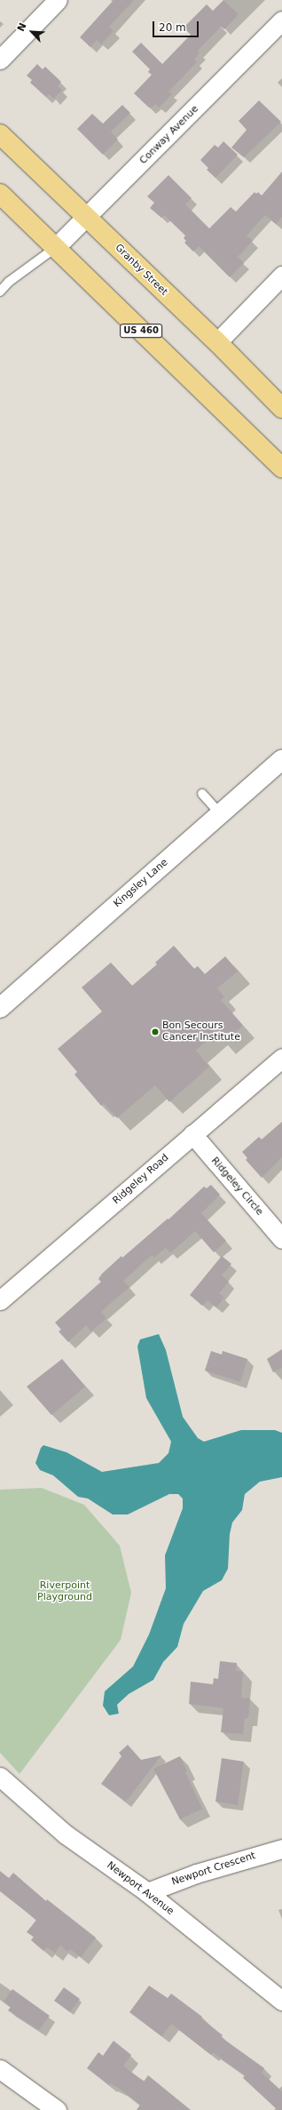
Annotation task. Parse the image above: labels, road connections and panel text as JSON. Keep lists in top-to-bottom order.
{
  "streets": {
    "main road": ["Granby Street", "US 460"],
    "street": [
      "Conway Avenue",
      "Kingsley Lane",
      "Ridgeley Road",
      "Ridgeley Circle",
      "Newport Crescent",
      "Newport Avenue"
    ]
  },
  "crossings": [
    ["Conway Avenue", "Granby Street"],
    ["Conway Avenue", "US 460"],
    ["Ridgeley Road", "Ridgeley Circle"],
    ["Newport Crescent", "Newport Avenue"]
  ],
  "parks": ["Riverpoint Playground"],
  "places": ["Bon Secours Cancer Institute"],
  "scale_bar": "20 m",
  "north": "top left"
}
